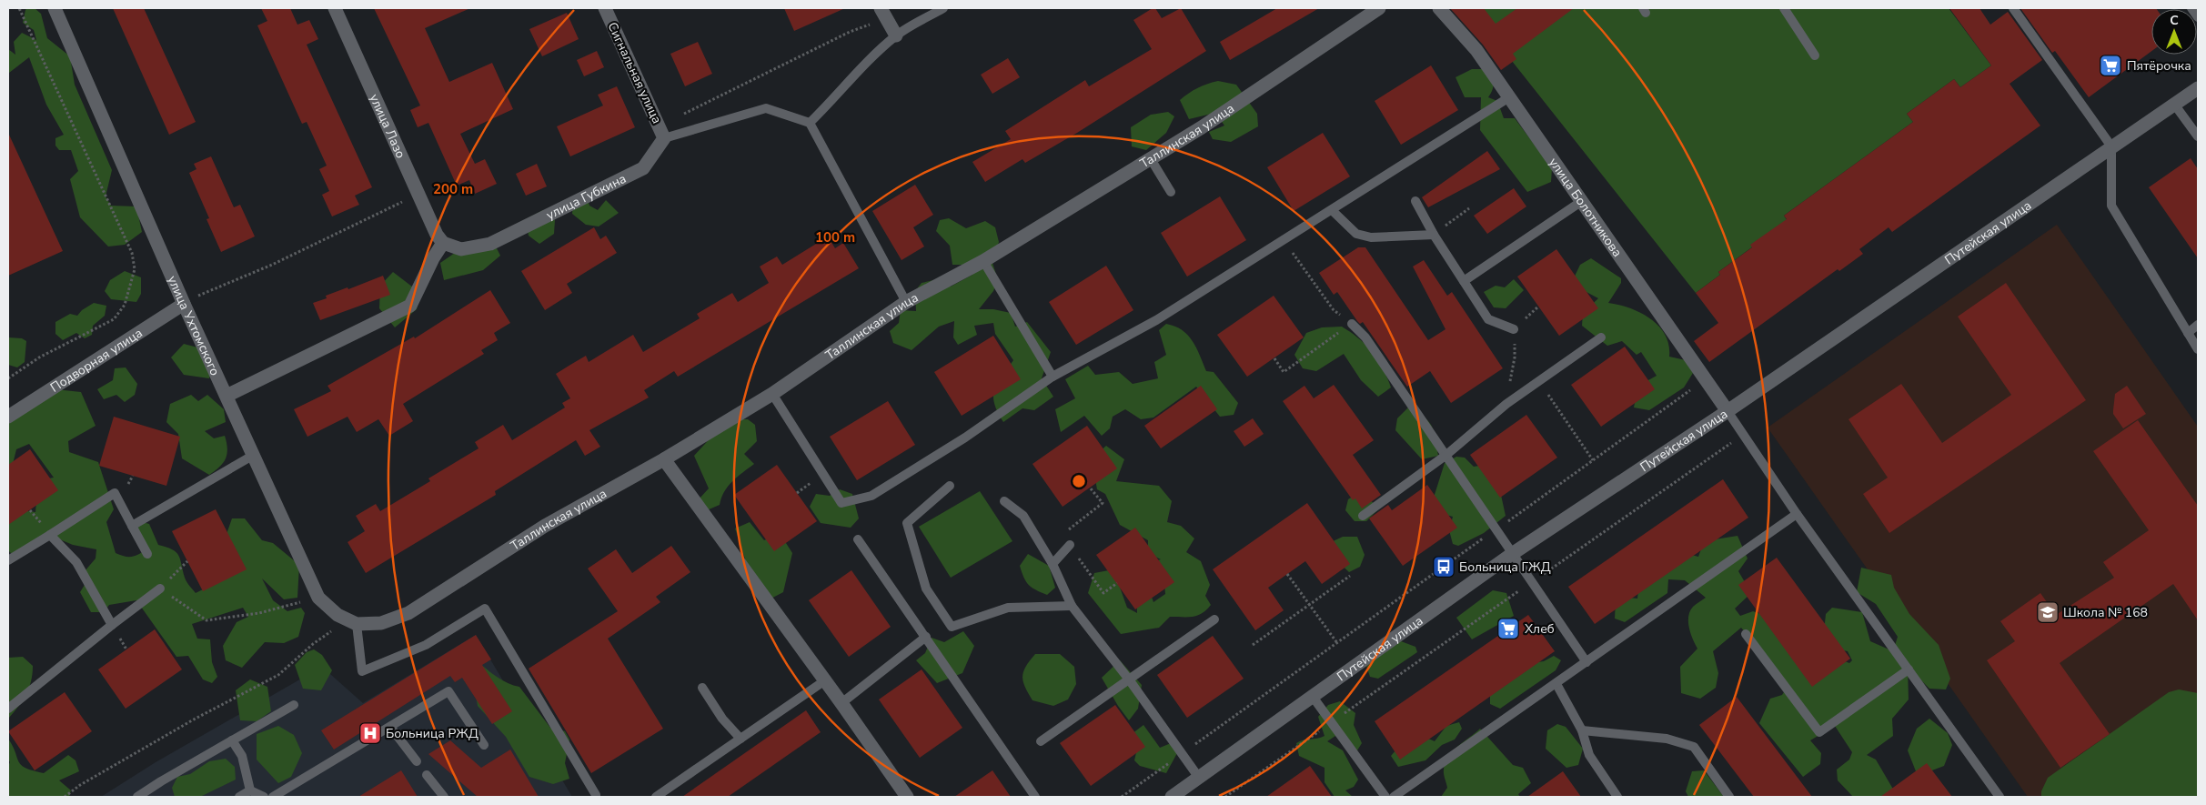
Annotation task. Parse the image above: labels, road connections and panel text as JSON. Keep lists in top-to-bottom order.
{
  "streets": {
    "street": [
      "Сигнальная улица",
      "улица Лазо",
      "Таллинская улица",
      "улица Губкина",
      "улица Болотникова",
      "Путейская улица",
      "улица Ухтомского",
      "Подворная улица"
    ]
  },
  "crossings": [
    ["Сигнальная улица", "улица Губкина"],
    ["улица Лазо", "улица Губкина"],
    ["Таллинская улица", "улица Ухтомского"],
    ["улица Болотникова", "Путейская улица"],
    ["улица Ухтомского", "Подворная улица"]
  ],
  "places": {
    "supermarket": ["Пятёрочка", "Хлеб"],
    "bus stop": ["Больница ГЖД"],
    "school or university": ["Школа № 168"],
    "hospital": ["Больница РЖД"]
  },
  "north": "top",
  "rings": ["200 m", "100 m"]
}
